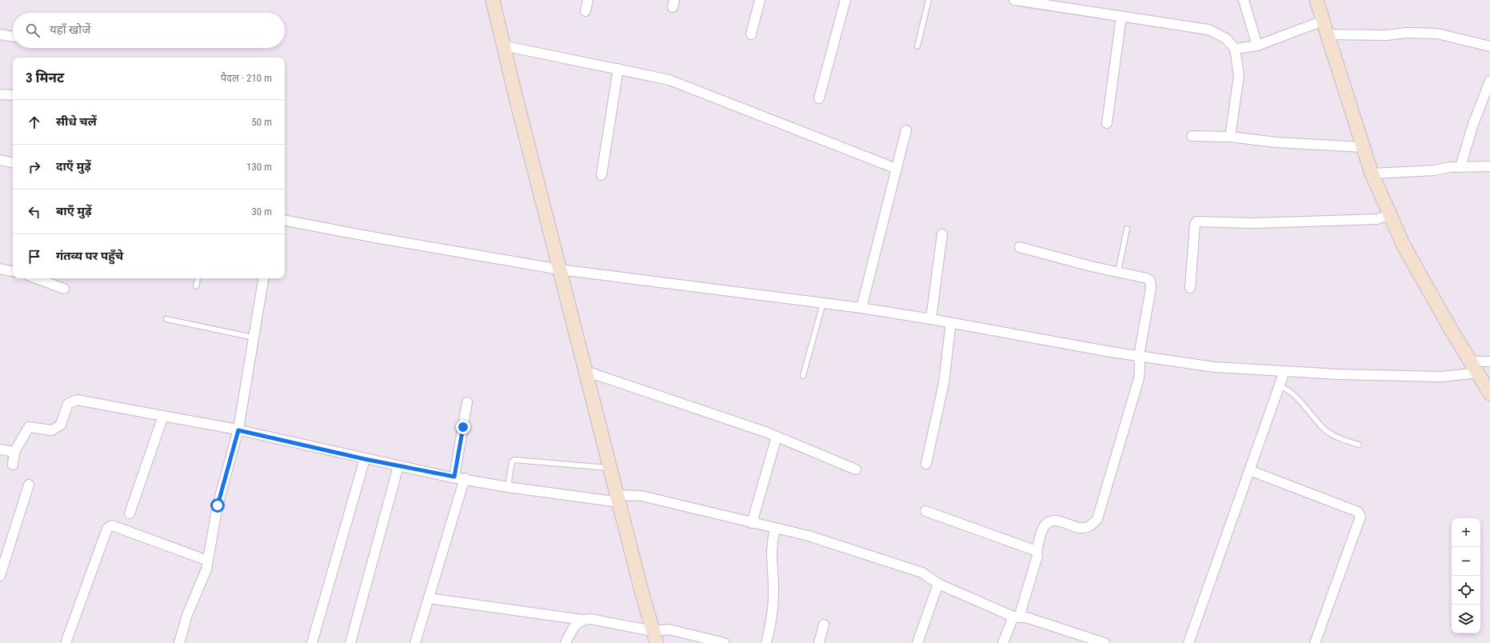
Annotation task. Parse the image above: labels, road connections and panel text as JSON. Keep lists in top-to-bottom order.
{
  "page": {
    "search": "यहाँ खोजें",
    "heading": ["3 मिनट", "पैदल · 210 m"],
    "list": [
      ["सीधे चलें", "50 m"],
      ["दाएँ मुड़ें", "130 m"],
      ["बाएँ मुड़ें", "30 m"],
      "गंतव्य पर पहुँचे"
    ],
    "map_buttons": ["+", "−"]
  }
}
